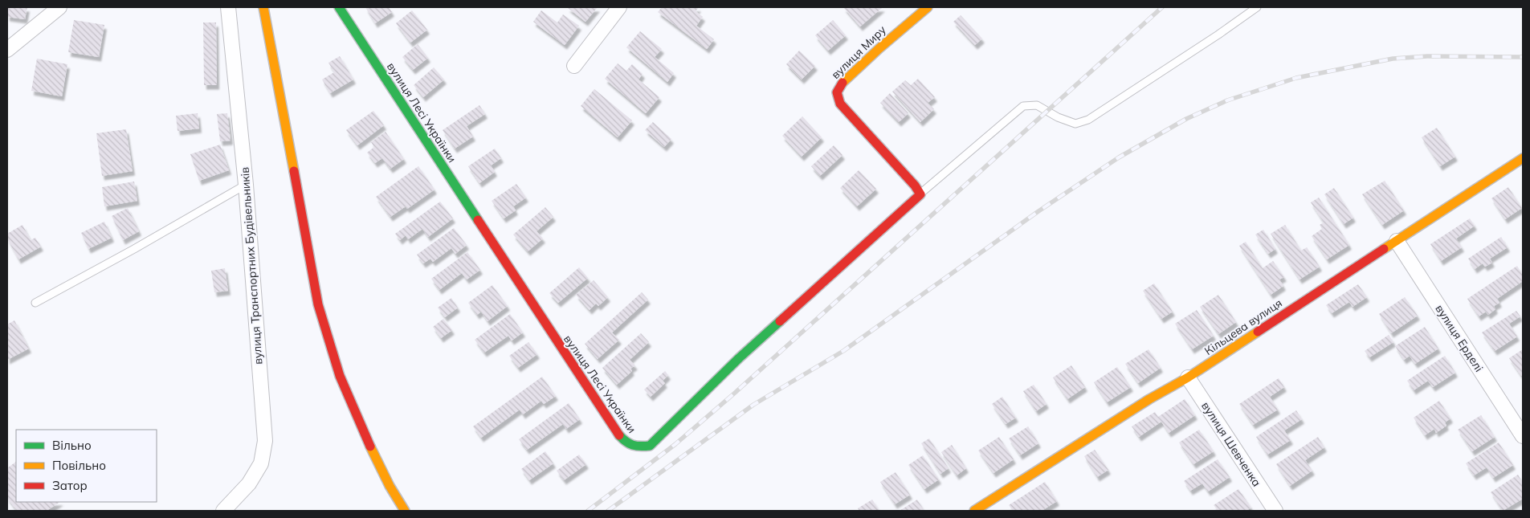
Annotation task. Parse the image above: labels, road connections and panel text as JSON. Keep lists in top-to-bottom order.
{
  "streets": {
    "street": [
      "вулиця Миру",
      "вулиця Лесі Українки",
      "вулиця Транспортних Будівельників",
      "Кільцева вулиця",
      "вулиця Ерделі",
      "вулиця Шевченка"
    ]
  },
  "crossings": [
    ["вулиця Миру", "вулиця Лесі Українки"],
    ["Кільцева вулиця", "вулиця Ерделі"],
    ["Кільцева вулиця", "вулиця Шевченка"]
  ],
  "legend": ["Вільно", "Повільно", "Затор"]
}
